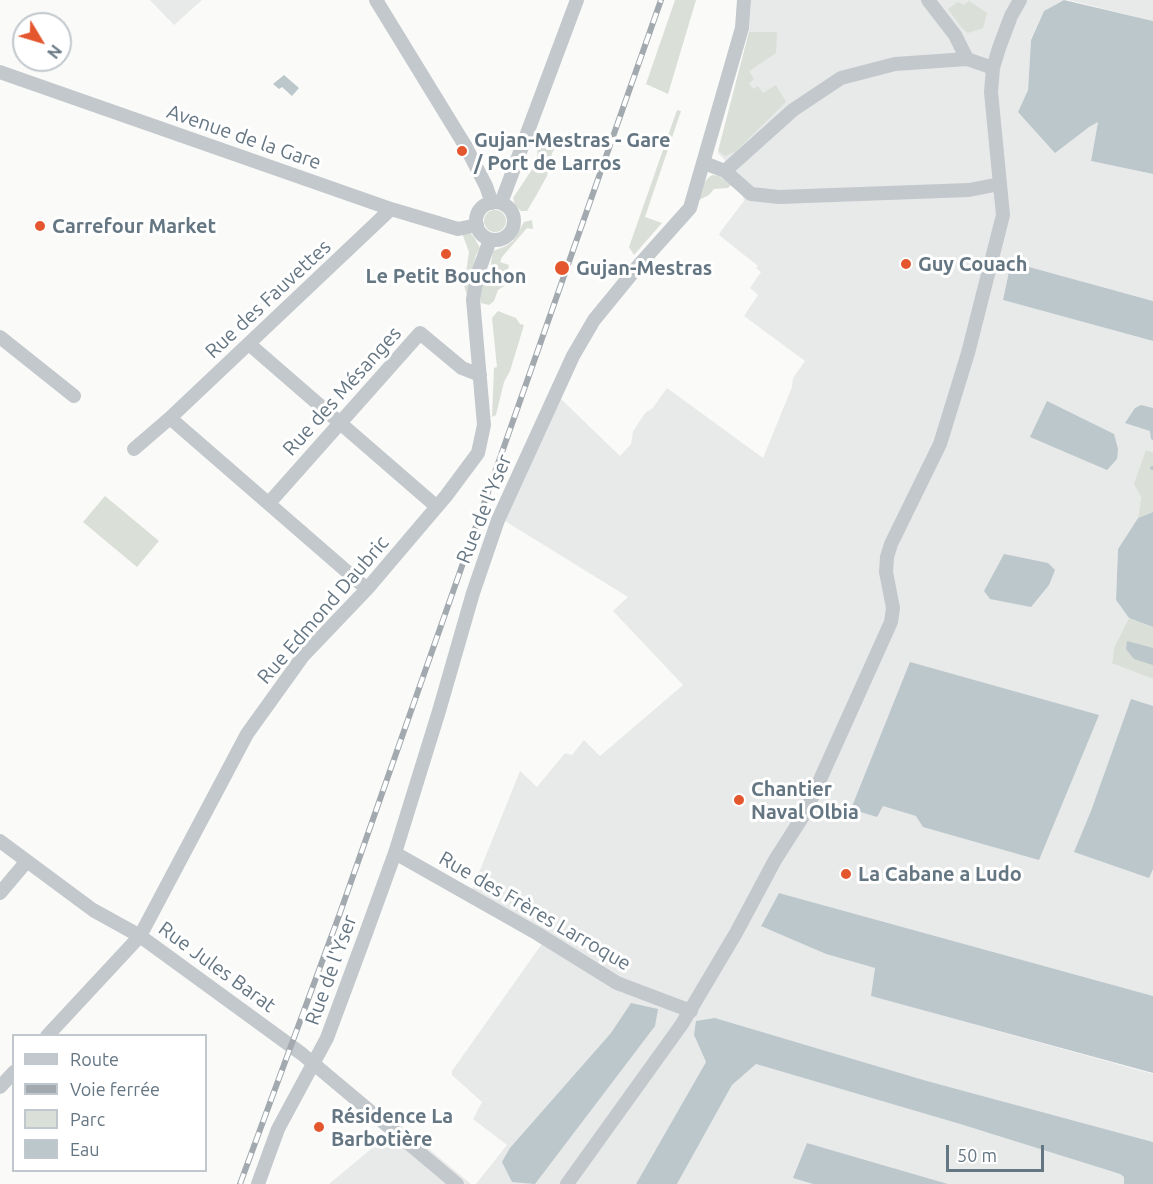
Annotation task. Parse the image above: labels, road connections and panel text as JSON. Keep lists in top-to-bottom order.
{
  "streets": {
    "street": [
      "Avenue de la Gare",
      "Rue des Fauvettes",
      "Rue des Mésanges",
      "Rue de l'Yser",
      "Rue Edmond Daubric",
      "Rue des Frères Larroque",
      "Rue Jules Barat"
    ]
  },
  "crossings": [
    ["Avenue de la Gare", "Rue des Fauvettes"],
    ["Avenue de la Gare", "Rue Edmond Daubric"],
    ["Rue des Mésanges", "Rue Edmond Daubric"],
    ["Rue de l'Yser", "Rue des Frères Larroque"],
    ["Rue de l'Yser", "Rue Jules Barat"],
    ["Rue Edmond Daubric", "Rue Jules Barat"]
  ],
  "places": [
    "Gujan-Mestras - Gare / Port de Larros",
    "Carrefour Market",
    "Le Petit Bouchon",
    "Guy Couach",
    "Gujan-Mestras",
    "Chantier Naval Olbia",
    "La Cabane a Ludo",
    "Résidence La Barbotière"
  ],
  "legend": [
    "Route",
    "Voie ferrée",
    "Parc",
    "Eau"
  ],
  "scale_bar": "50 m",
  "north": "bottom right"
}
